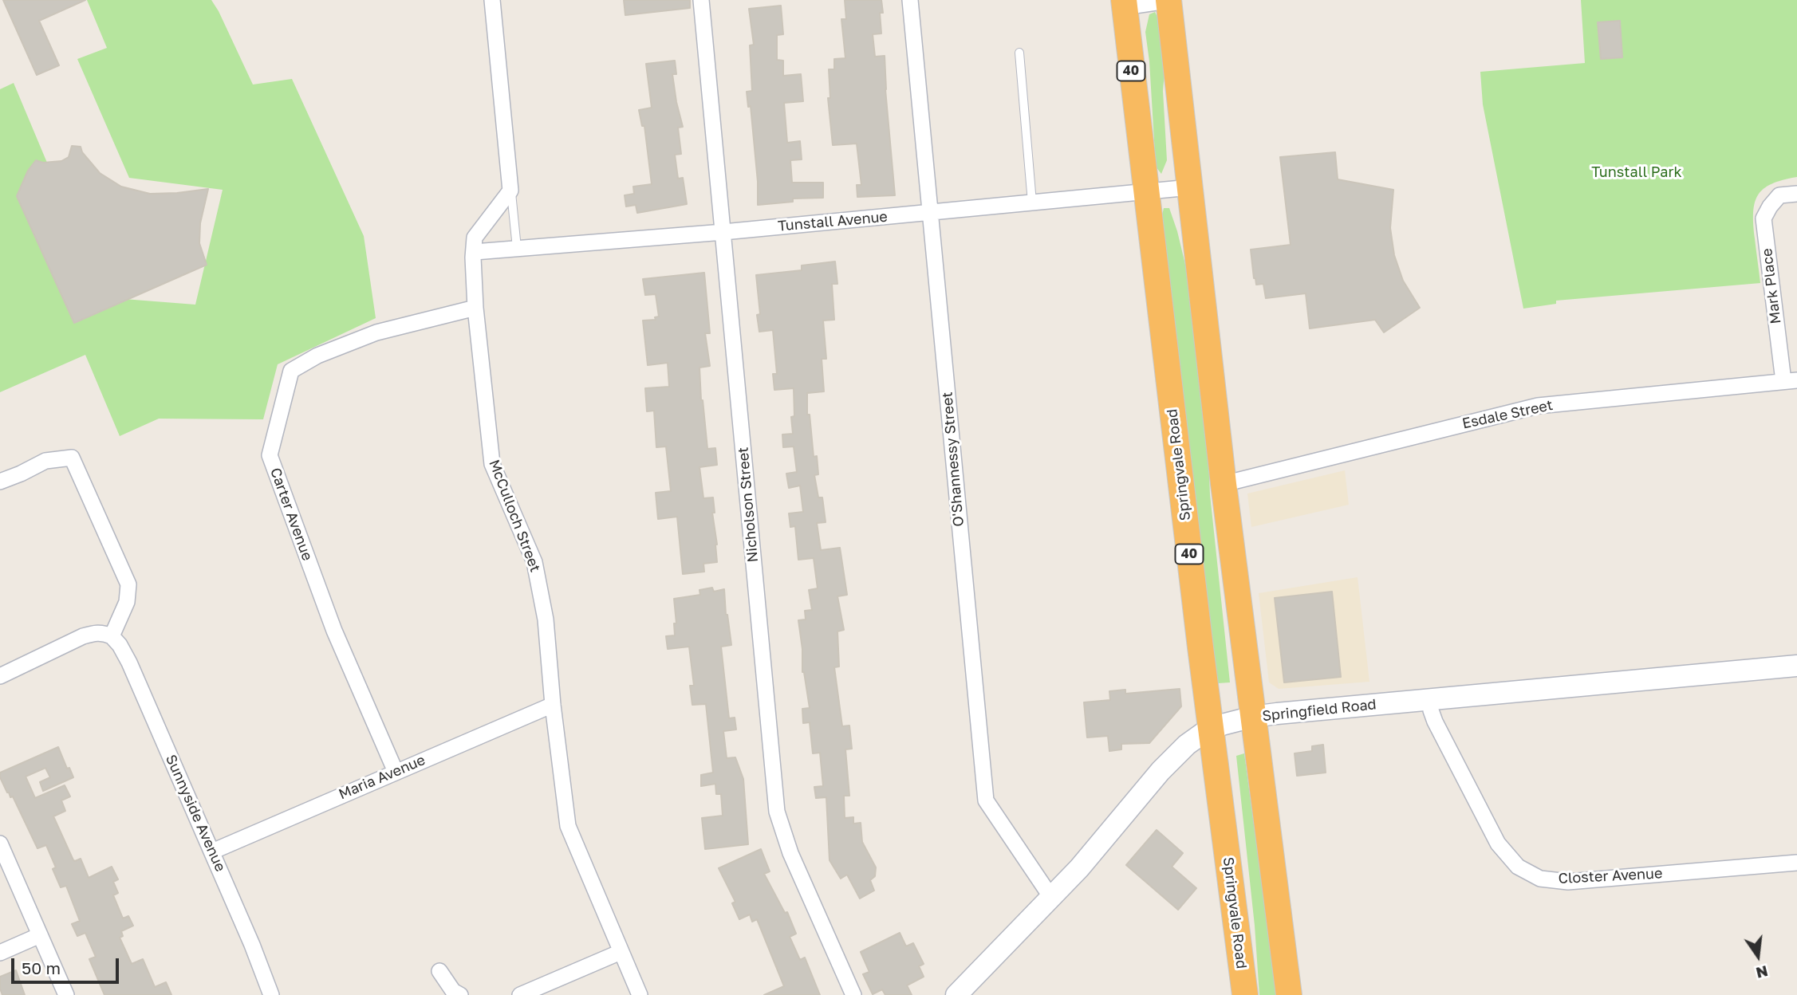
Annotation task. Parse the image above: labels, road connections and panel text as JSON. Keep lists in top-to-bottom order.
{
  "streets": {
    "highway": ["40", "Springvale Road"],
    "main road": ["Springfield Road"],
    "street": [
      "Tunstall Avenue",
      "Mark Place",
      "Esdale Street",
      "O'Shannessy Street",
      "Nicholson Street",
      "Carter Avenue",
      "McCulloch Street",
      "Maria Avenue",
      "Sunnyside Avenue",
      "Closter Avenue"
    ]
  },
  "crossings": [
    ["Tunstall Avenue", "O'Shannessy Street"],
    ["Tunstall Avenue", "Springvale Road"],
    ["Tunstall Avenue", "Nicholson Street"],
    ["Tunstall Avenue", "McCulloch Street"],
    ["Mark Place", "Esdale Street"],
    ["O'Shannessy Street", "Springfield Road"],
    ["Springvale Road", "Springfield Road"],
    ["Carter Avenue", "McCulloch Street"],
    ["Carter Avenue", "Maria Avenue"],
    ["McCulloch Street", "Maria Avenue"],
    ["Springfield Road", "Closter Avenue"],
    ["Maria Avenue", "Sunnyside Avenue"]
  ],
  "parks": ["Tunstall Park"],
  "scale_bar": "50 m",
  "north": "bottom"
}
